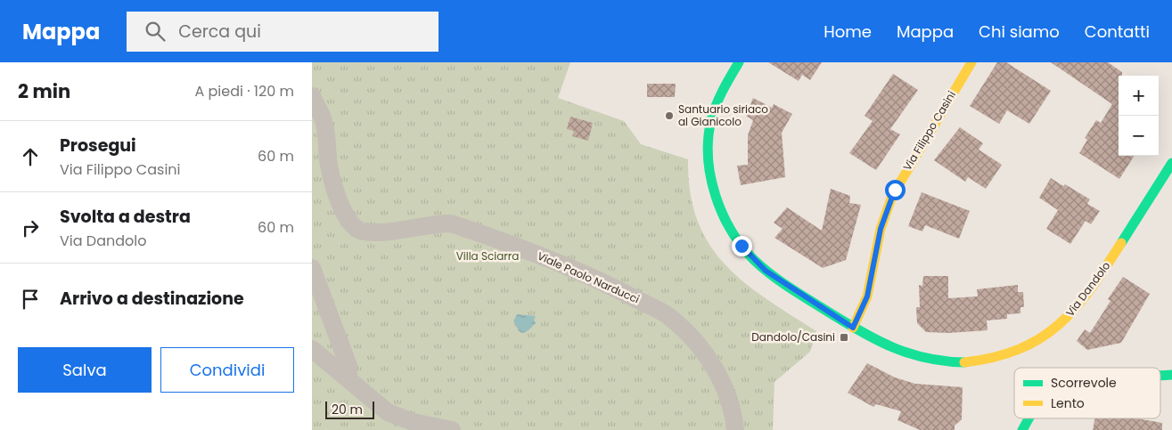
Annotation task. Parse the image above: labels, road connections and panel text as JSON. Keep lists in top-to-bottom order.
{
  "streets": {
    "street": ["Via Filippo Casini", "Viale Paolo Narducci", "Via Dandolo"]
  },
  "crossings": [
    ["Via Filippo Casini", "Via Dandolo"]
  ],
  "parks": ["Villa Sciarra"],
  "places": {
    "other": ["Santuario siriaco al Gianicolo"],
    "transit": ["Dandolo/Casini"]
  },
  "legend": ["Scorrevole", "Lento"],
  "scale_bar": "20 m",
  "page": {
    "header": "Mappa",
    "search": "Cerca qui",
    "nav": [
      "Home",
      "Mappa",
      "Chi siamo",
      "Contatti"
    ],
    "heading": ["2 min", "A piedi · 120 m"],
    "map_buttons": ["+", "−"],
    "list": [
      ["Prosegui", "Via Filippo Casini", "60 m"],
      ["Svolta a destra", "Via Dandolo", "60 m"],
      "Arrivo a destinazione"
    ],
    "buttons": ["Salva", "Condividi"],
    "scale": "20 m"
  }
}
